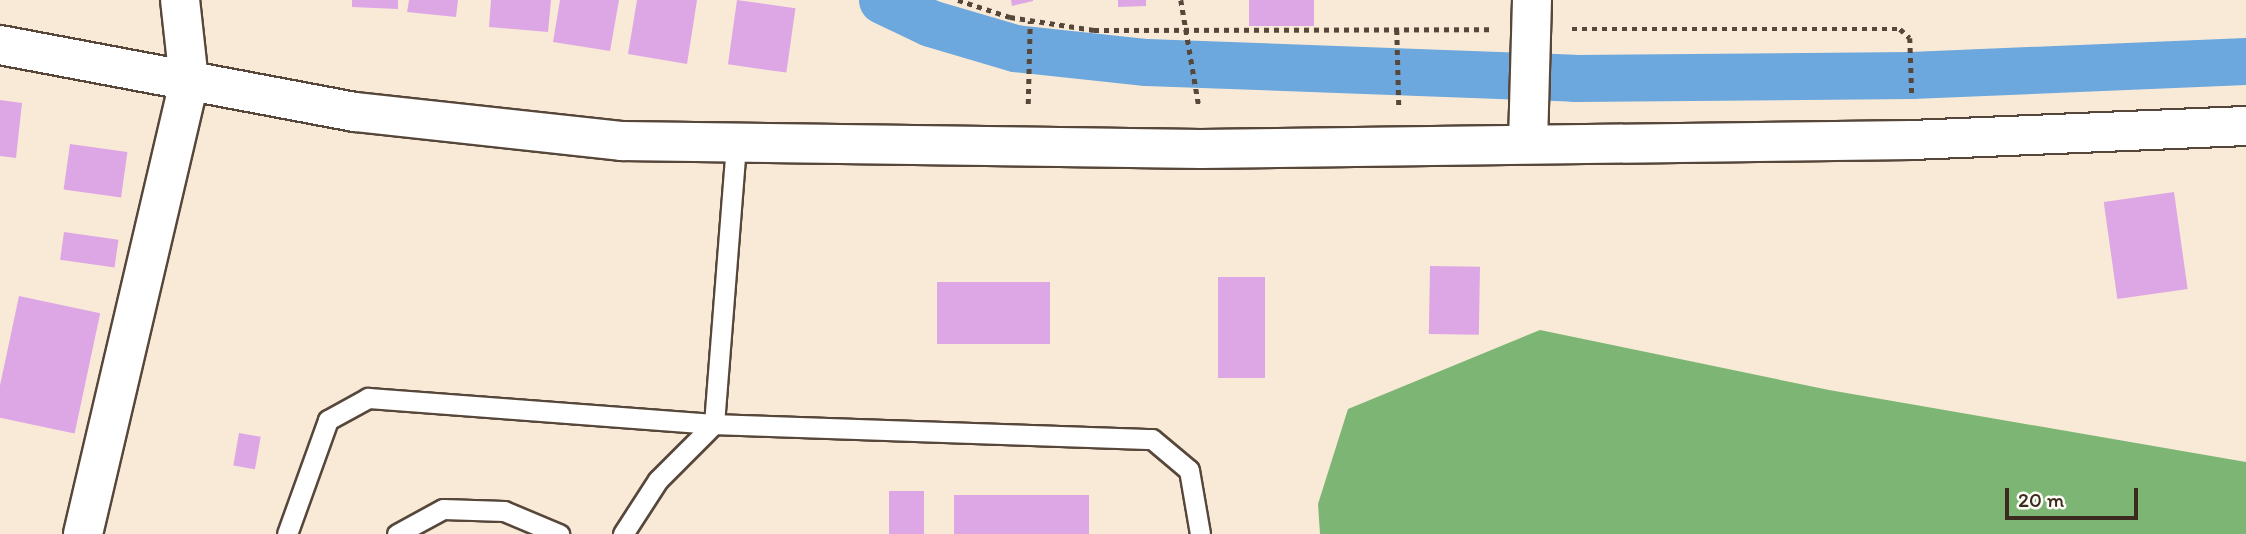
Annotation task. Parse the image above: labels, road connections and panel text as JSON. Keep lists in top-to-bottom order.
{
  "scale_bar": "20 m"
}
